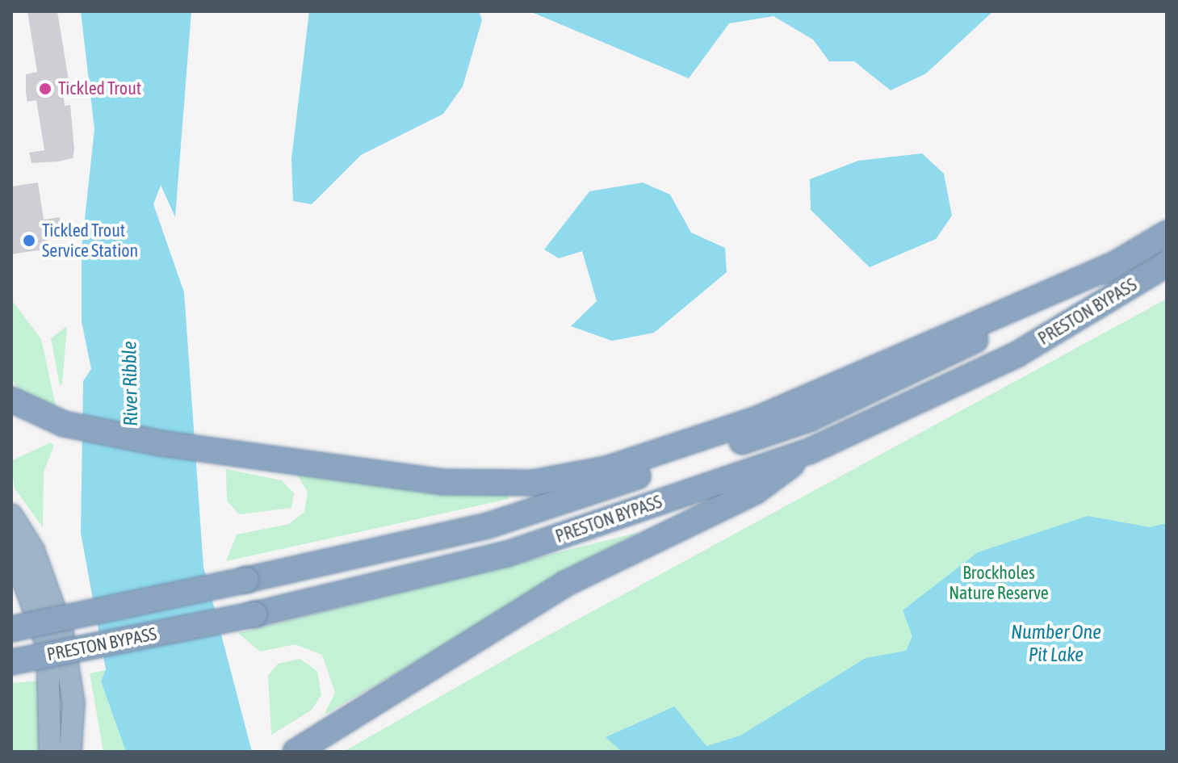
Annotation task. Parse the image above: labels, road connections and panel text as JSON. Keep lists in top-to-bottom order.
{
  "streets": {
    "highway": ["PRESTON BYPASS"]
  },
  "water": ["River Ribble", "Number One Pit Lake"],
  "parks": ["Brockholes Nature Reserve"],
  "places": ["Tickled Trout", "Tickled Trout Service Station"]
}
